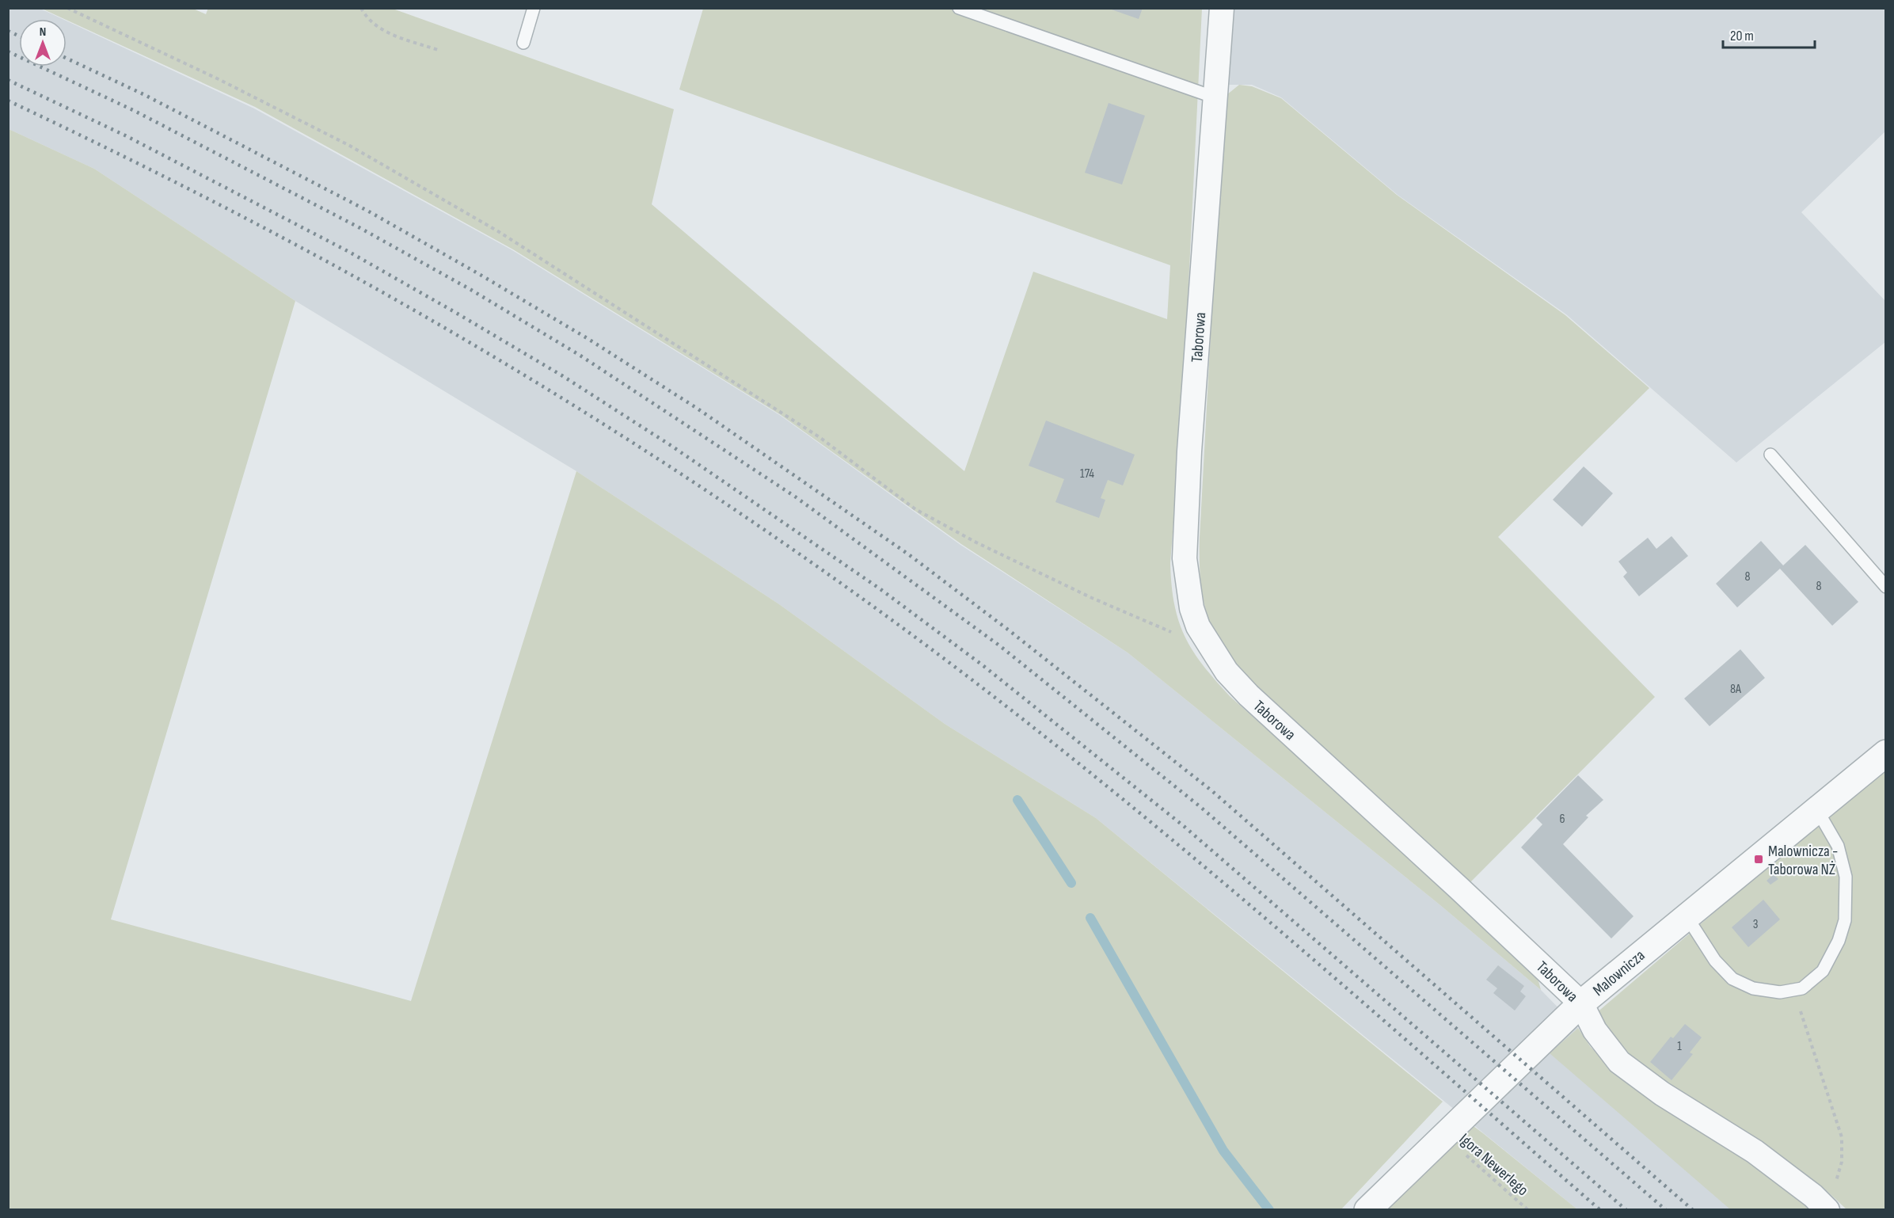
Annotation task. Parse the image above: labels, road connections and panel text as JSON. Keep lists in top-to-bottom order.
{
  "streets": {
    "street": ["Taborowa", "Malownicza"],
    "path": ["Igora Newerlego"]
  },
  "crossings": [
    ["Taborowa", "Malownicza"],
    ["Malownicza", "Igora Newerlego"]
  ],
  "places": {
    "transit": ["Malownicza - Taborowa NŻ"]
  },
  "house_numbers": [
    "174",
    "8",
    "8",
    "8A",
    "6",
    "3",
    "1"
  ],
  "scale_bar": "20 m",
  "north": "top"
}
